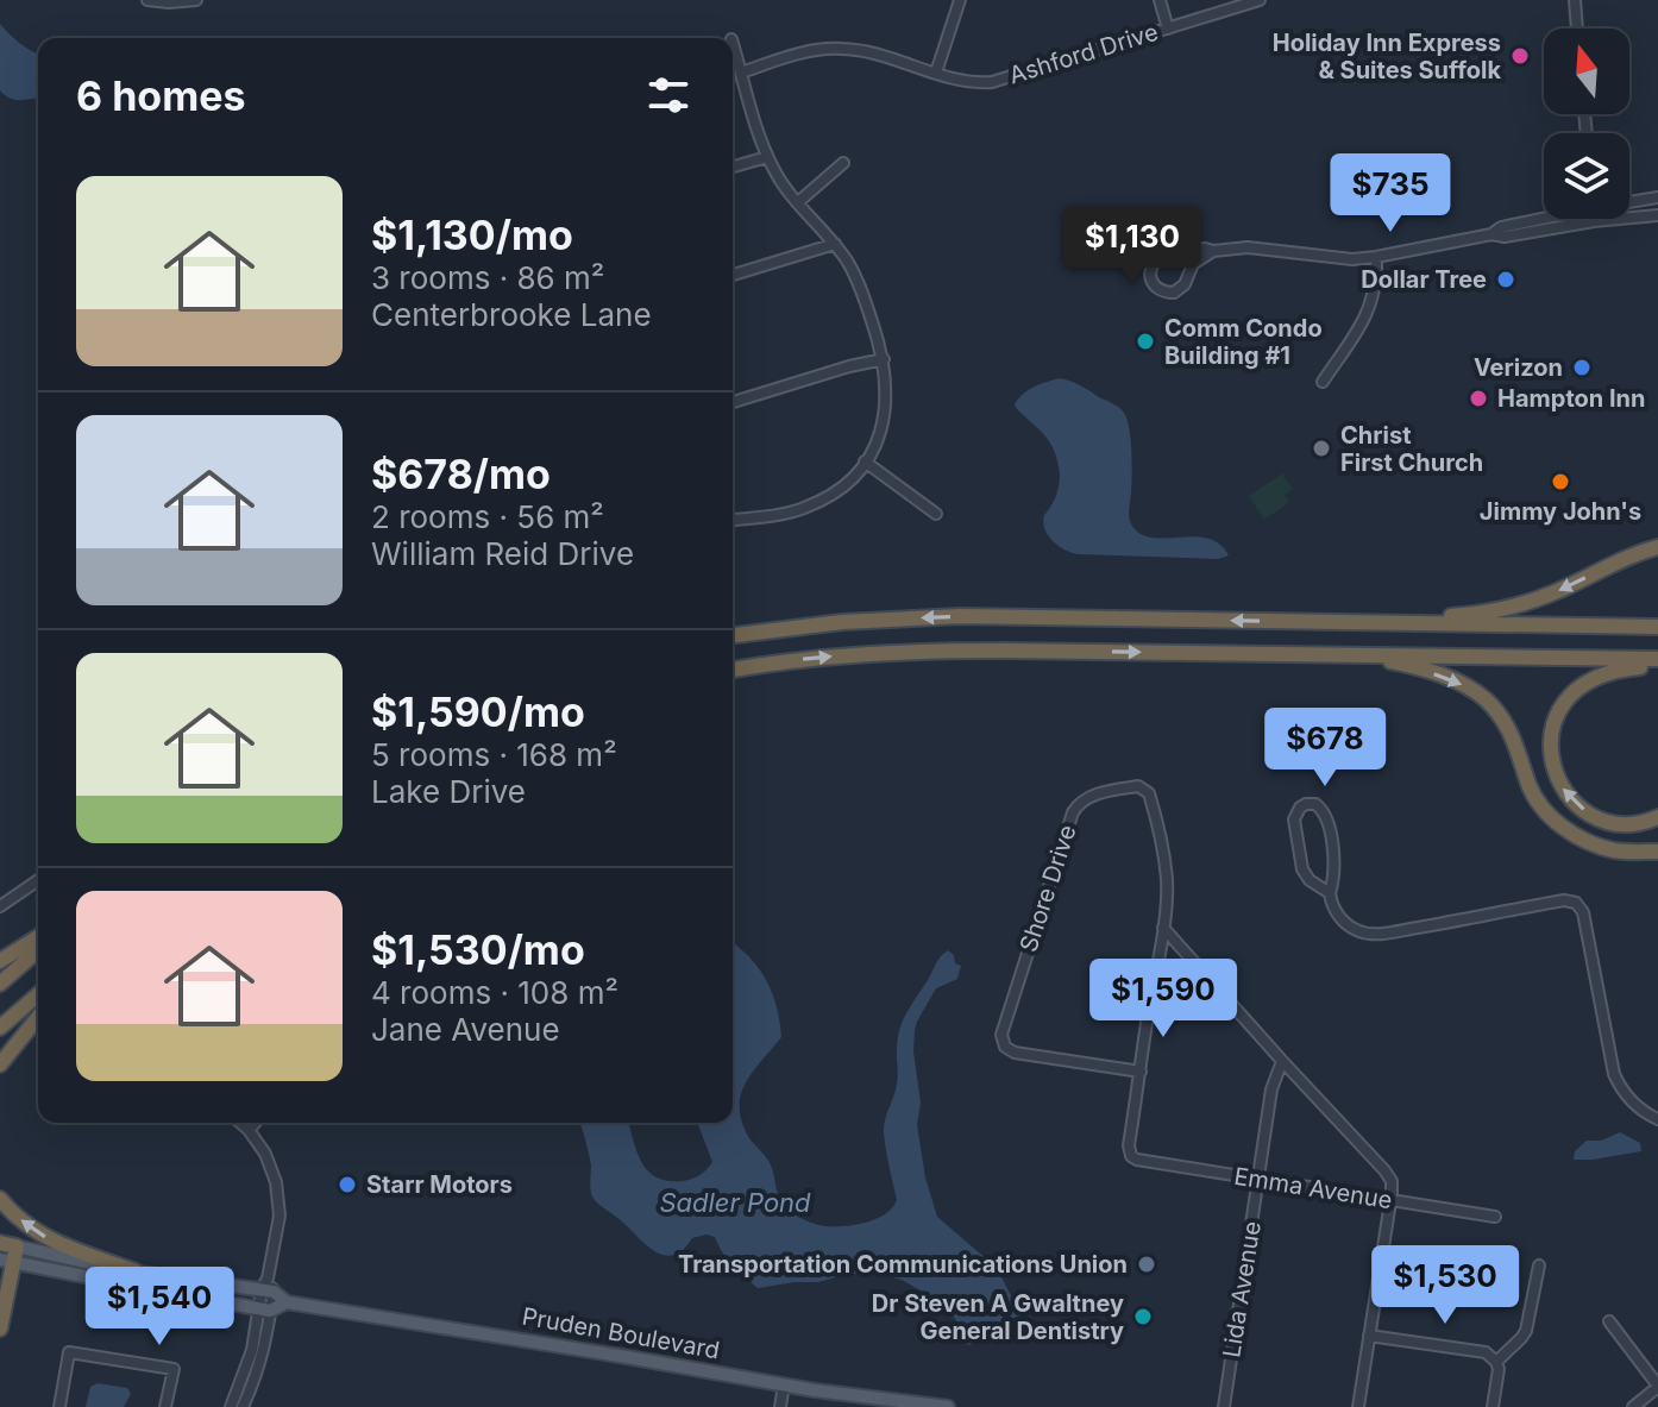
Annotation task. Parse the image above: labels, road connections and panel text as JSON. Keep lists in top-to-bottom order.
{
  "streets": {
    "main road": ["Pruden Boulevard"],
    "street": [
      "Ashford Drive",
      "Shore Drive",
      "Emma Avenue",
      "Lida Avenue"
    ]
  },
  "crossings": [
    ["Shore Drive", "Emma Avenue"],
    ["Emma Avenue", "Lida Avenue"]
  ],
  "water": ["Sadler Pond"],
  "places": [
    "Holiday Inn Express & Suites Suffolk",
    "Dollar Tree",
    "Comm Condo Building #1",
    "Verizon",
    "Hampton Inn",
    "Christ First Church",
    "Jimmy John's",
    "Starr Motors",
    "Transportation Communications Union",
    "Dr Steven A Gwaltney General Dentistry"
  ],
  "north": "top",
  "page": {
    "heading": "6 homes",
    "list": [
      {
        "name": "$1,130/mo",
        "note": "3 rooms · 86 m² · Centerbrooke Lane"
      },
      {
        "name": "$678/mo",
        "note": "2 rooms · 56 m² · William Reid Drive"
      },
      {
        "name": "$1,590/mo",
        "note": "5 rooms · 168 m² · Lake Drive"
      },
      {
        "name": "$1,530/mo",
        "note": "4 rooms · 108 m² · Jane Avenue"
      }
    ],
    "price": [
      "$735",
      "$1,130",
      "$678",
      "$1,590",
      "$1,530",
      "$1,540"
    ]
  }
}
